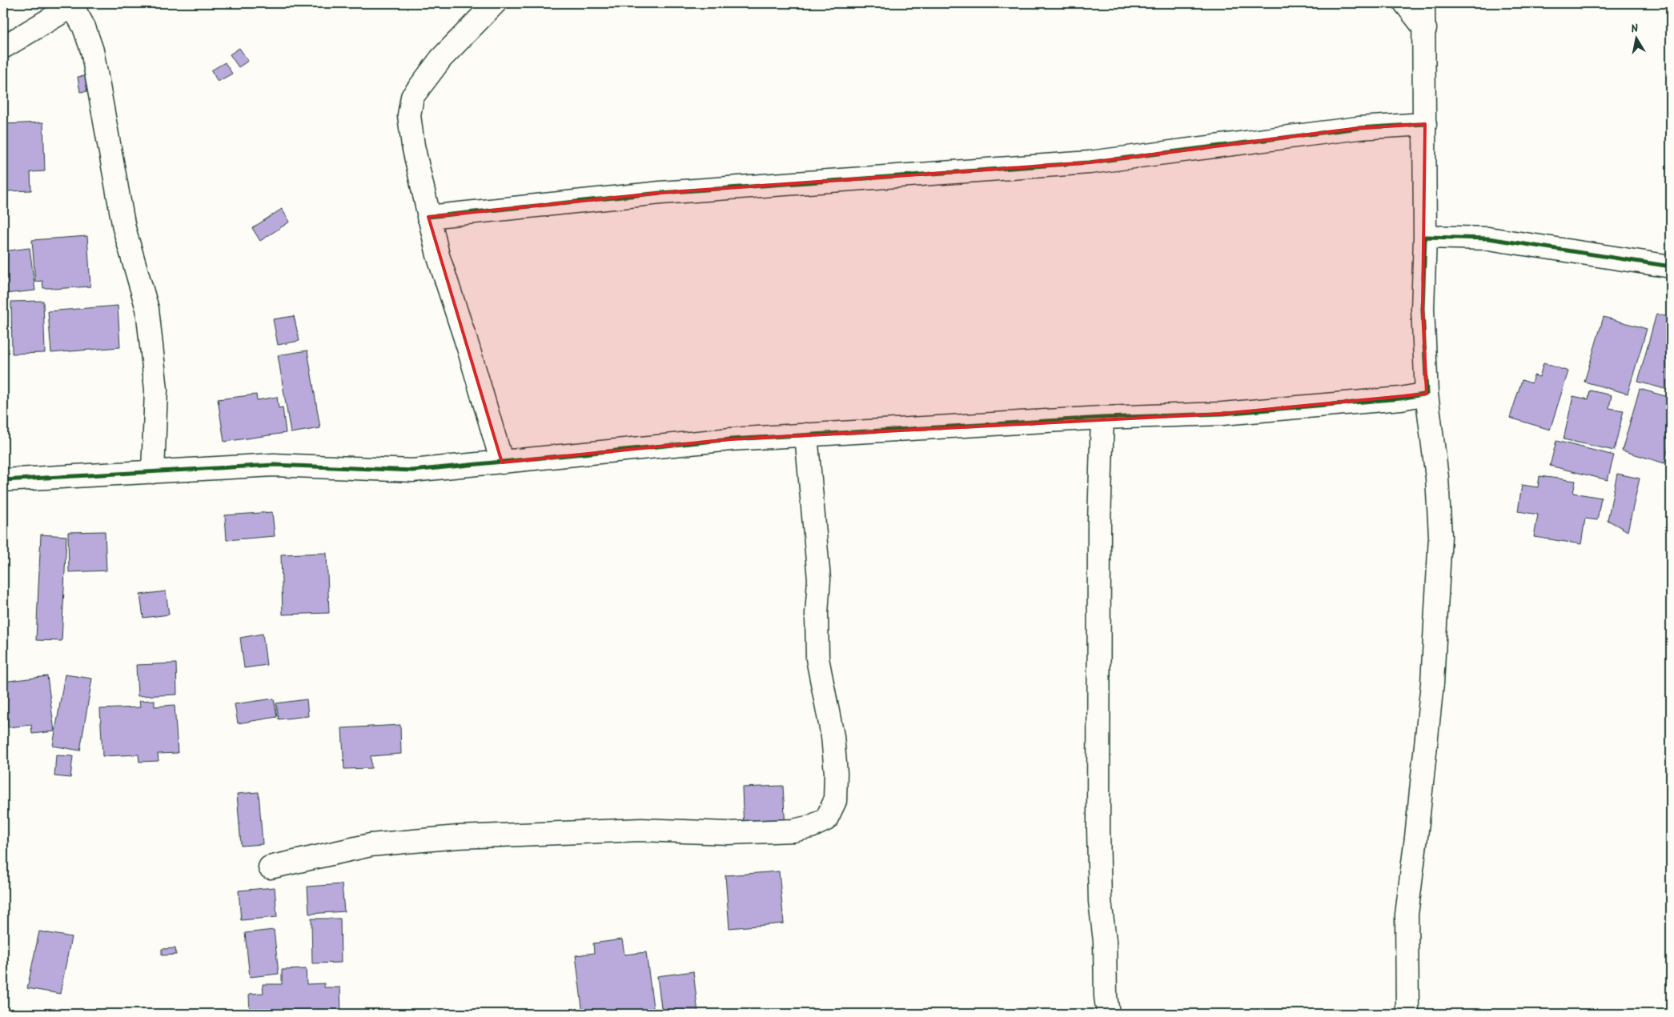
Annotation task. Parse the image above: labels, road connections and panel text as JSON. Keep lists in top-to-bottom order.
{
  "north": "top"
}
